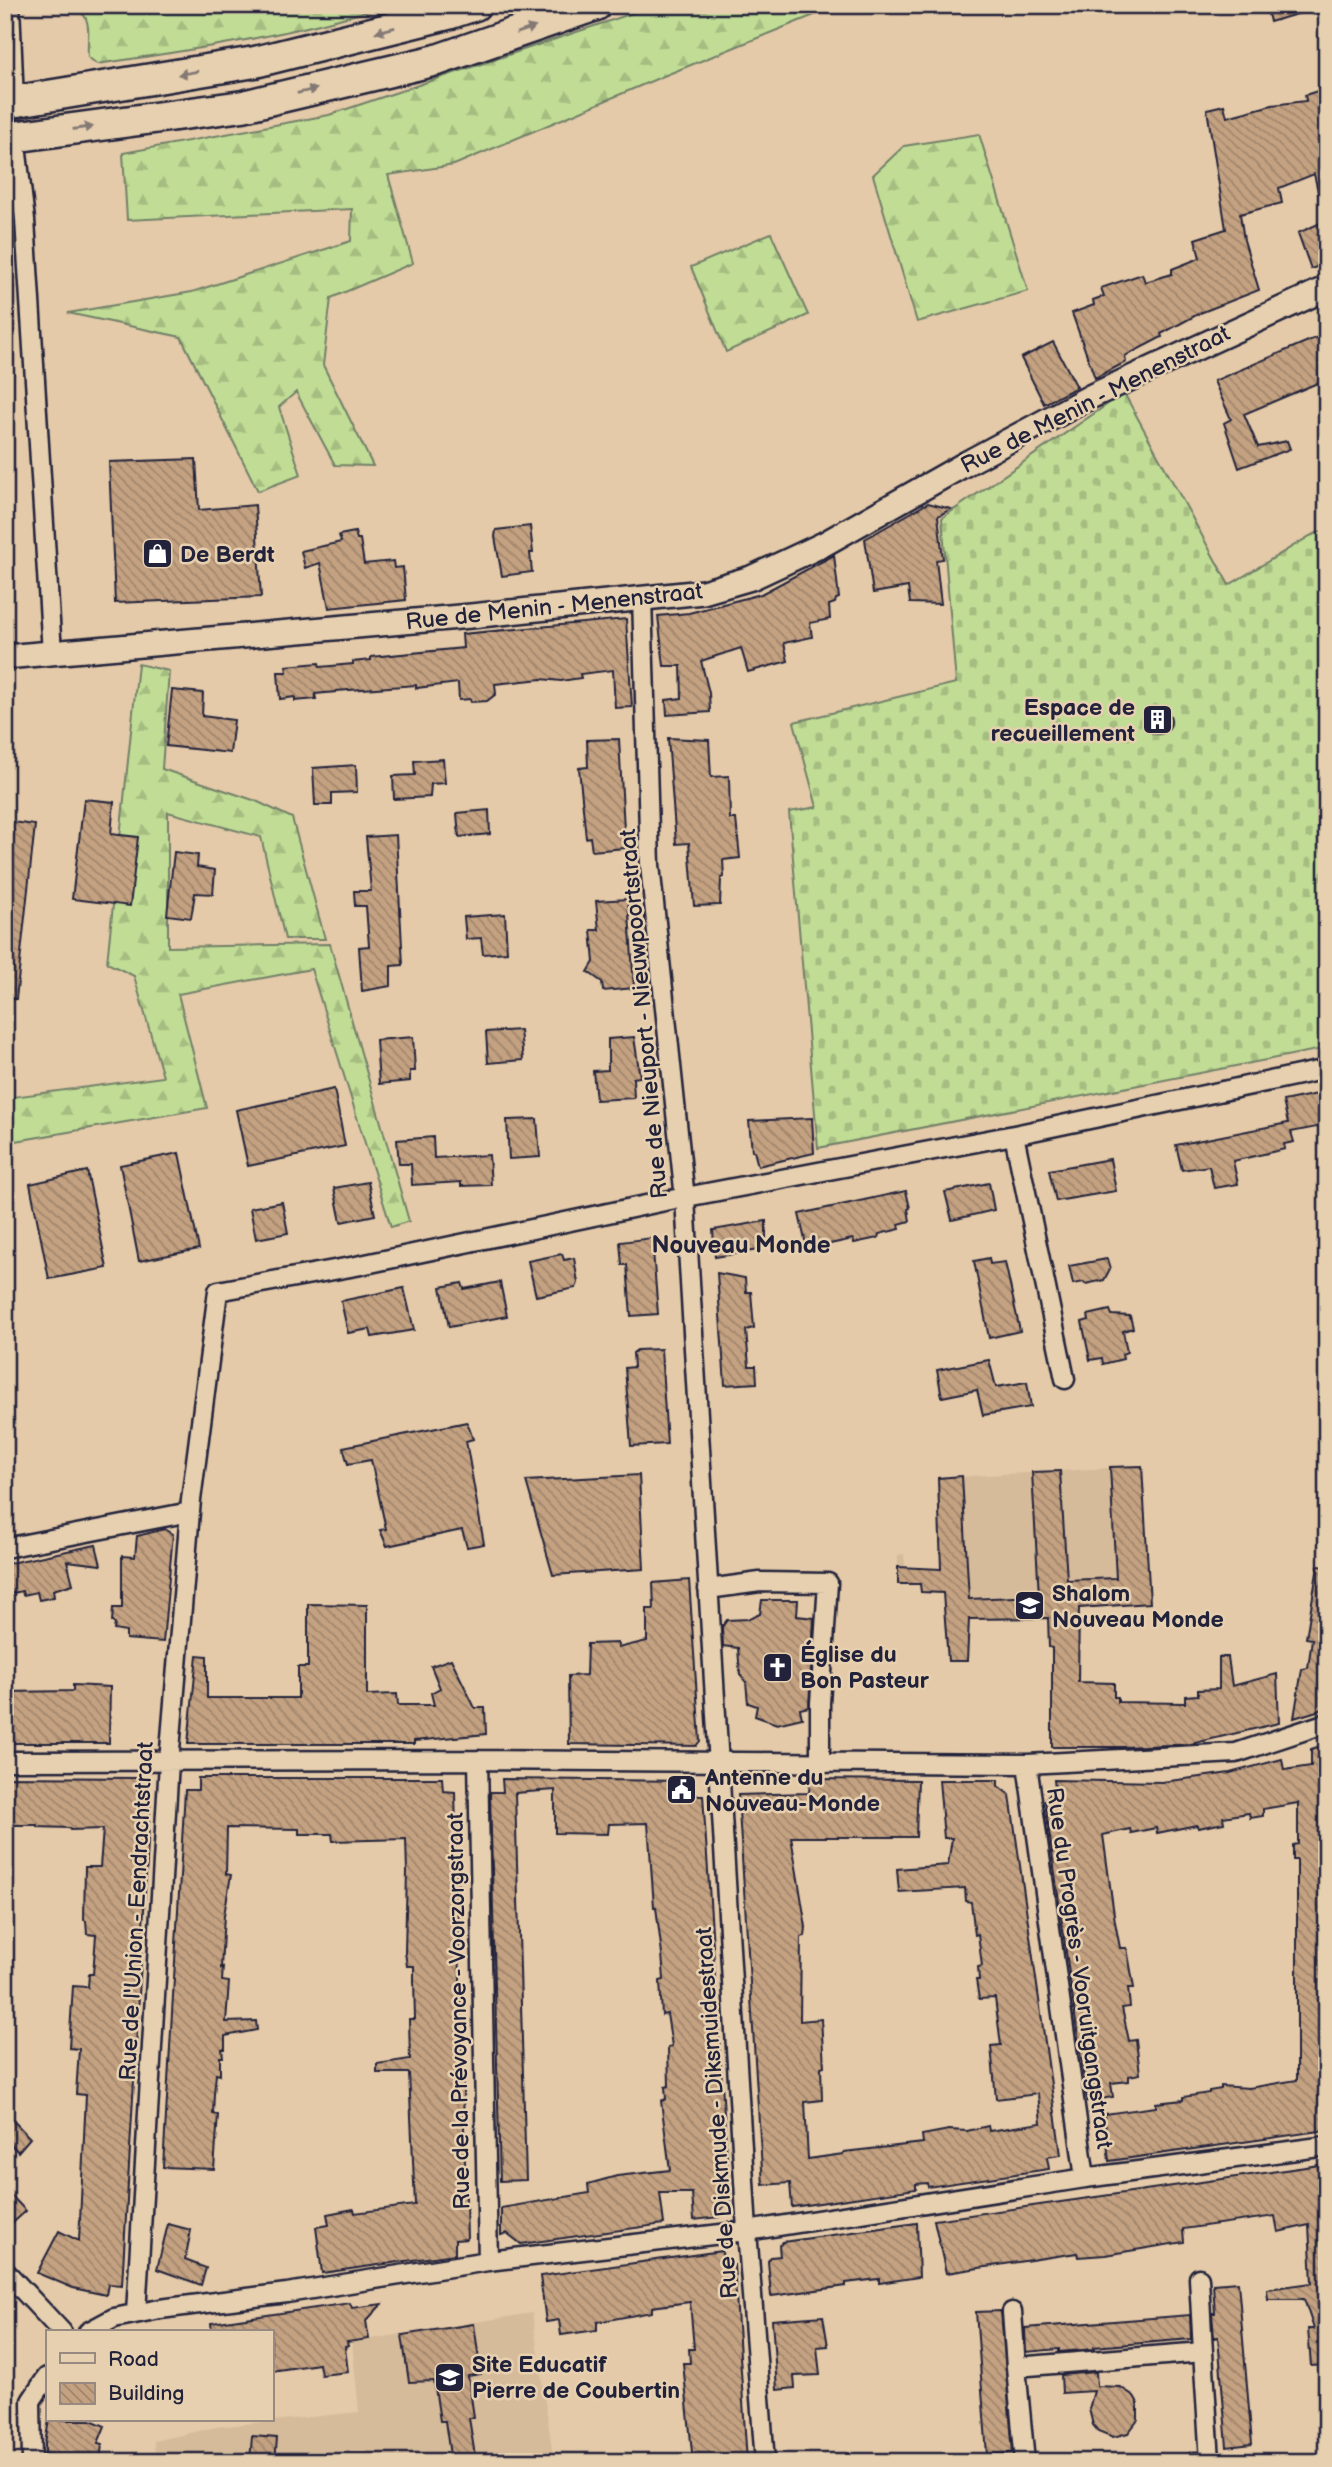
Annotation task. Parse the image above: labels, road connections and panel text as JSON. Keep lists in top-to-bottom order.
{
  "streets": {
    "street": [
      "Rue de Menin - Menenstraat",
      "Rue de Nieuport - Nieuwpoortstraat",
      "Rue de l'Union - Eendrachtstraat",
      "Rue du Progrès - Vooruitgangstraat",
      "Rue de la Prévoyance - Voorzorgstraat",
      "Rue de Diskmude - Diksmuidestraat"
    ]
  },
  "crossings": [
    ["Rue de Menin - Menenstraat", "Rue de Nieuport - Nieuwpoortstraat"],
    ["Rue de Nieuport - Nieuwpoortstraat", "Rue de l'Union - Eendrachtstraat"],
    ["Rue de Nieuport - Nieuwpoortstraat", "Rue de Diskmude - Diksmuidestraat"]
  ],
  "districts": ["Nouveau Monde"],
  "places": {
    "shop": ["De Berdt"],
    "building": ["Espace de recueillement"],
    "school or university": ["Shalom Nouveau Monde", "Site Educatif Pierre de Coubertin"],
    "church": ["Église du Bon Pasteur"],
    "public building": ["Antenne du Nouveau-Monde"]
  },
  "legend": ["Road", "Building"]
}
